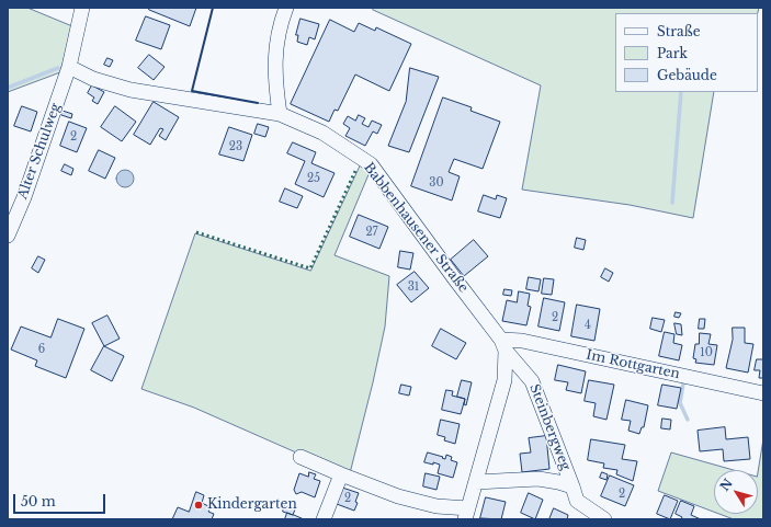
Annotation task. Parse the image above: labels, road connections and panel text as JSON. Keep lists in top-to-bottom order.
{
  "streets": {
    "street": [
      "Alter Schulweg",
      "Babbenhausener Straße",
      "Im Rottgarten",
      "Steinbergweg"
    ]
  },
  "crossings": [
    ["Alter Schulweg", "Babbenhausener Straße"],
    ["Babbenhausener Straße", "Im Rottgarten"],
    ["Babbenhausener Straße", "Steinbergweg"],
    ["Im Rottgarten", "Steinbergweg"]
  ],
  "places": ["Kindergarten"],
  "house_numbers": [
    "2",
    "23",
    "25",
    "30",
    "27",
    "31",
    "2",
    "4",
    "6",
    "10",
    "2",
    "2"
  ],
  "legend": ["Straße", "Park", "Gebäude"],
  "scale_bar": "50 m",
  "north": "top left"
}
